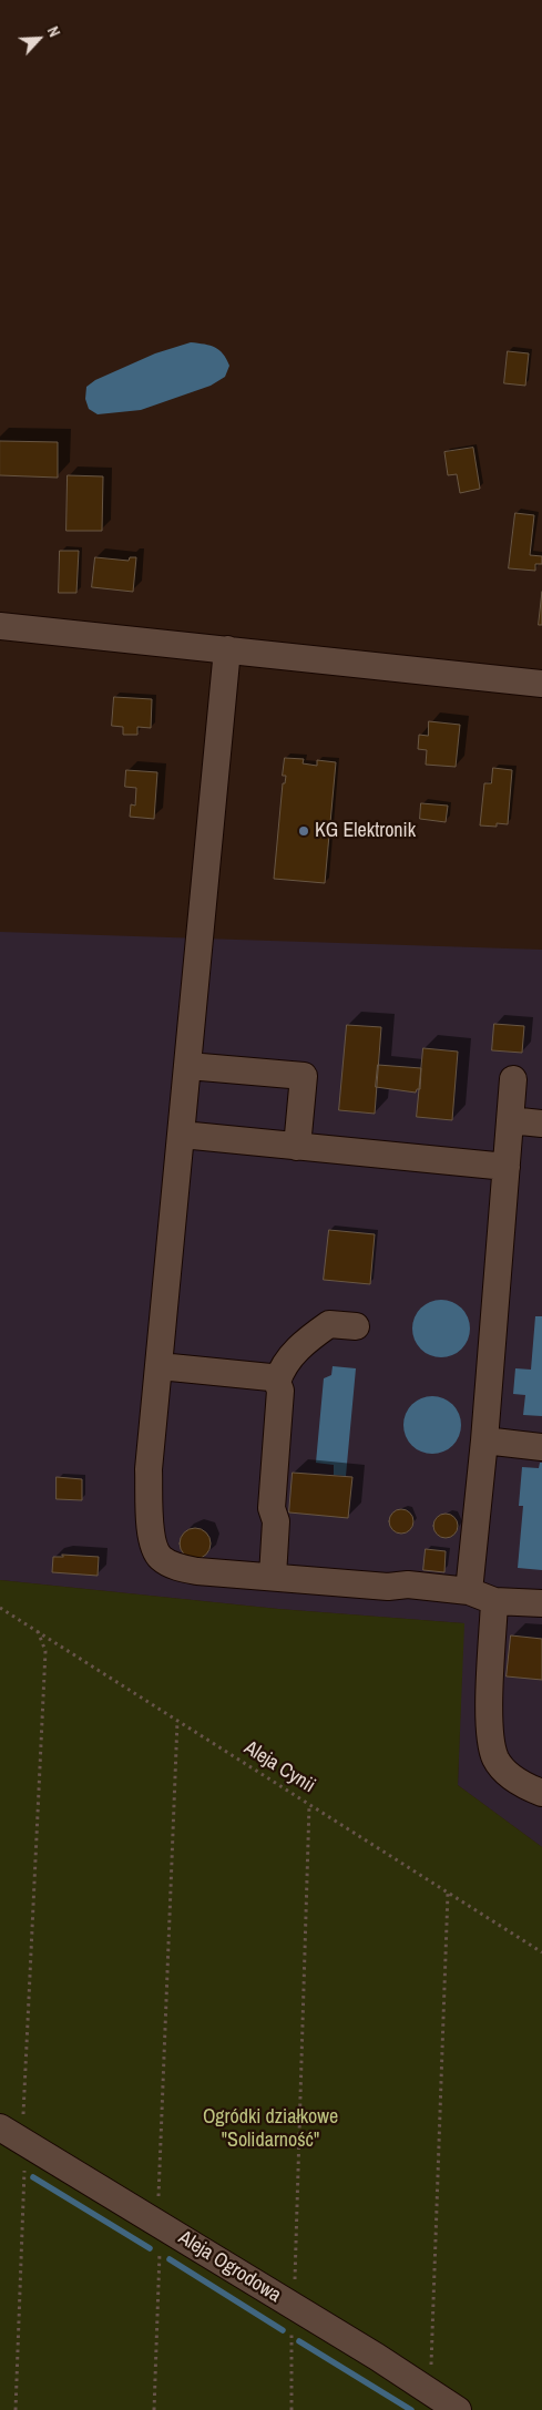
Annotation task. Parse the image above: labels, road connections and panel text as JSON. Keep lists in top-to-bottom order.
{
  "streets": {
    "street": ["Aleja Ogrodowa"],
    "path": ["Aleja Cynii"]
  },
  "parks": ["Ogródki działkowe \"Solidarność\""],
  "places": ["KG Elektronik"],
  "north": "top right"
}
